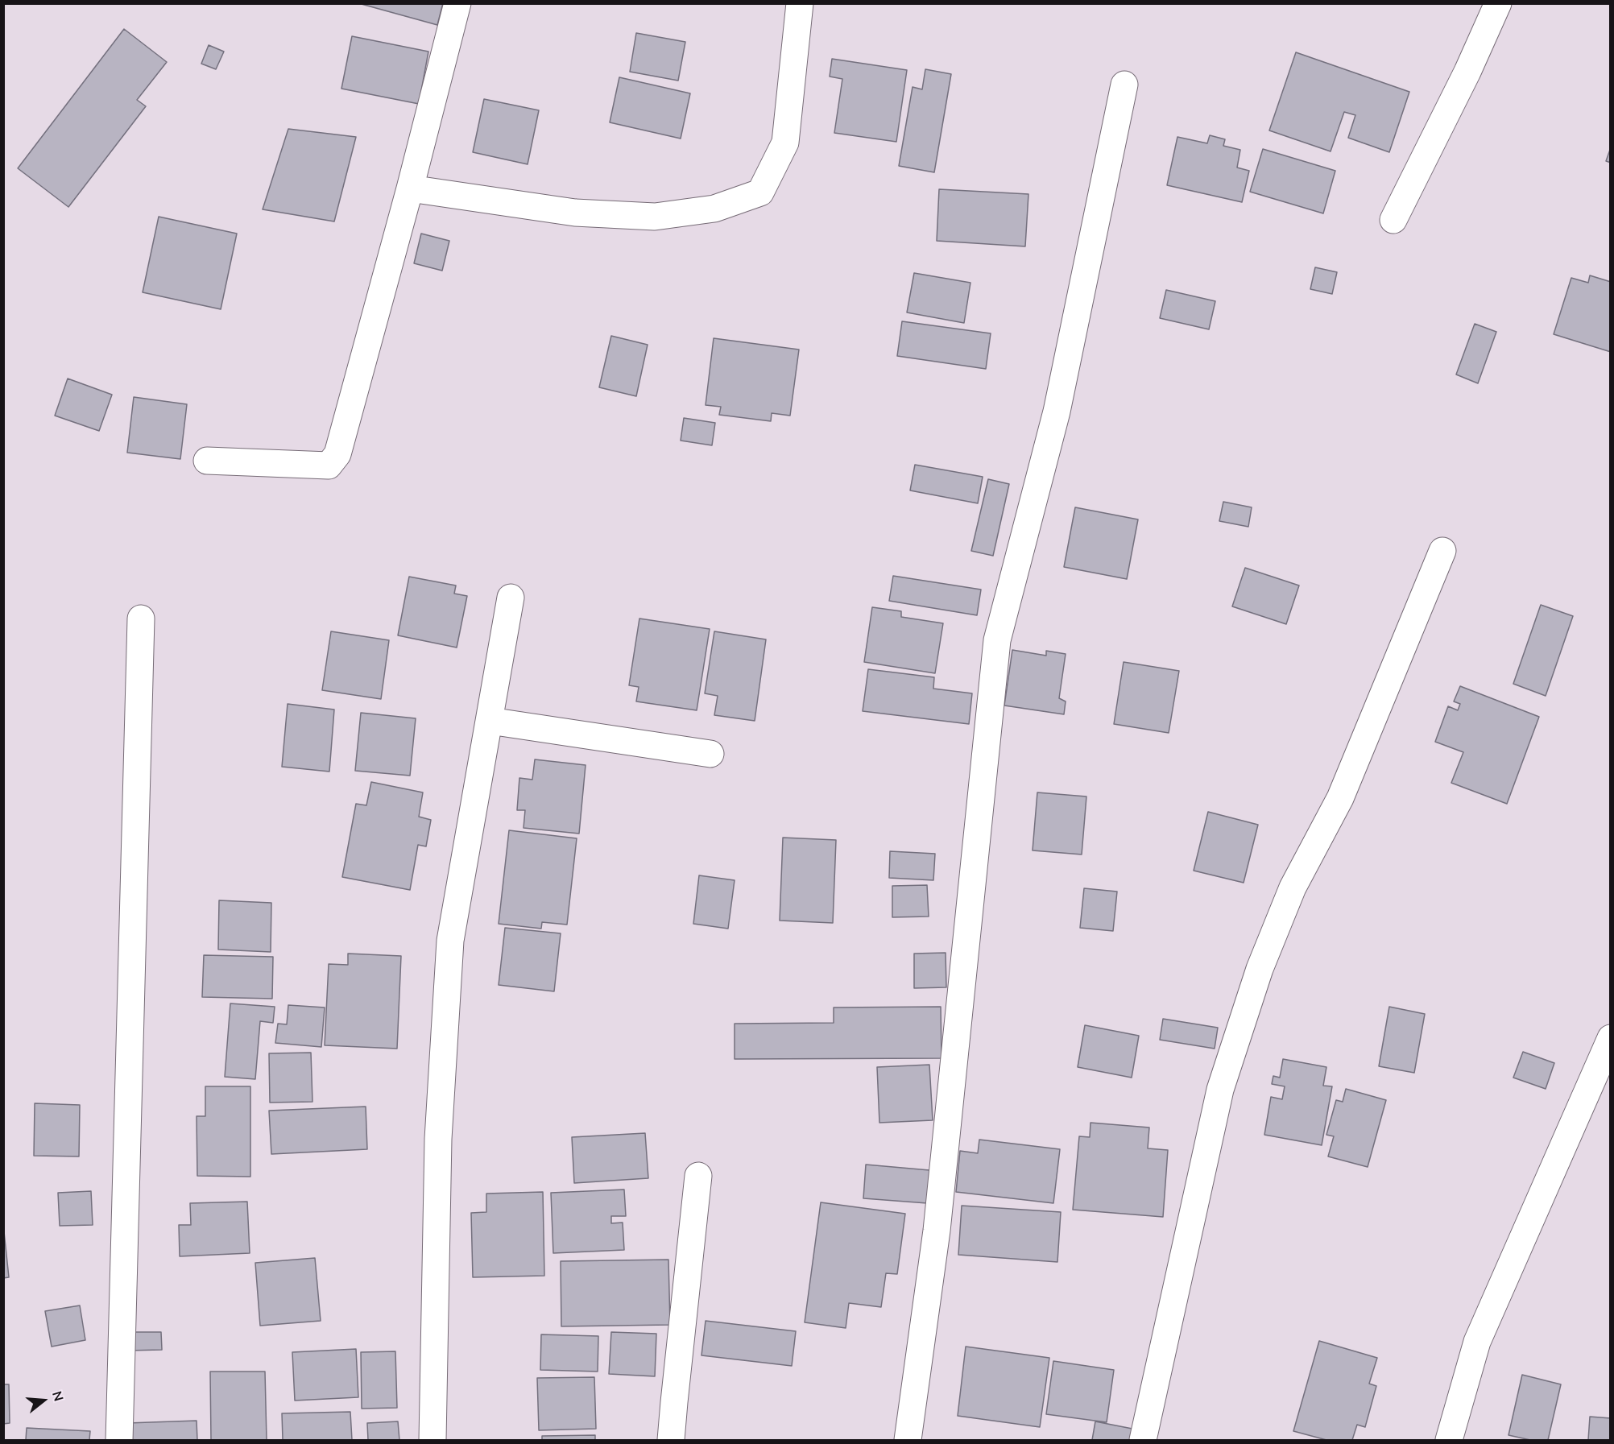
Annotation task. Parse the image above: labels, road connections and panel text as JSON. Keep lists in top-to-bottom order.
{
  "north": "right"
}
